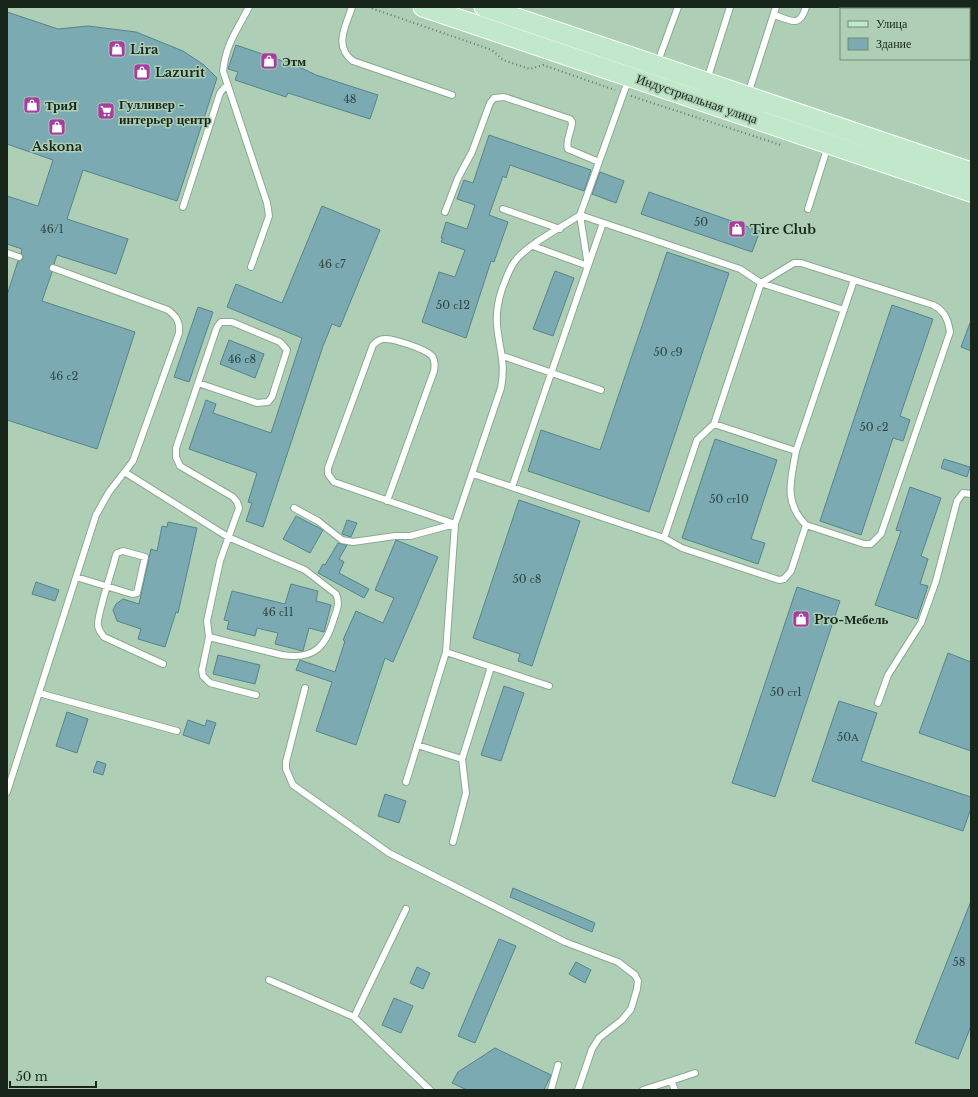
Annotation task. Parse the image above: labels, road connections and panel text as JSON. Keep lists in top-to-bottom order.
{
  "streets": {
    "main road": ["Индустриальная улица"]
  },
  "places": {
    "shop": [
      "Lira",
      "Этм",
      "Lazurit",
      "ТриЯ",
      "Askona",
      "Tire Club",
      "Pro-Мебель"
    ],
    "supermarket": ["Гулливер - интерьер центр"]
  },
  "house_numbers": [
    "48",
    "50",
    "46/1",
    "46 с7",
    "50 с12",
    "50 с9",
    "46 с8",
    "46 с2",
    "50 с2",
    "50 ст10",
    "50 с8",
    "46 с11",
    "50 ст1",
    "50А",
    "58"
  ],
  "legend": ["Улица", "Здание"],
  "scale_bar": "50 m"
}
